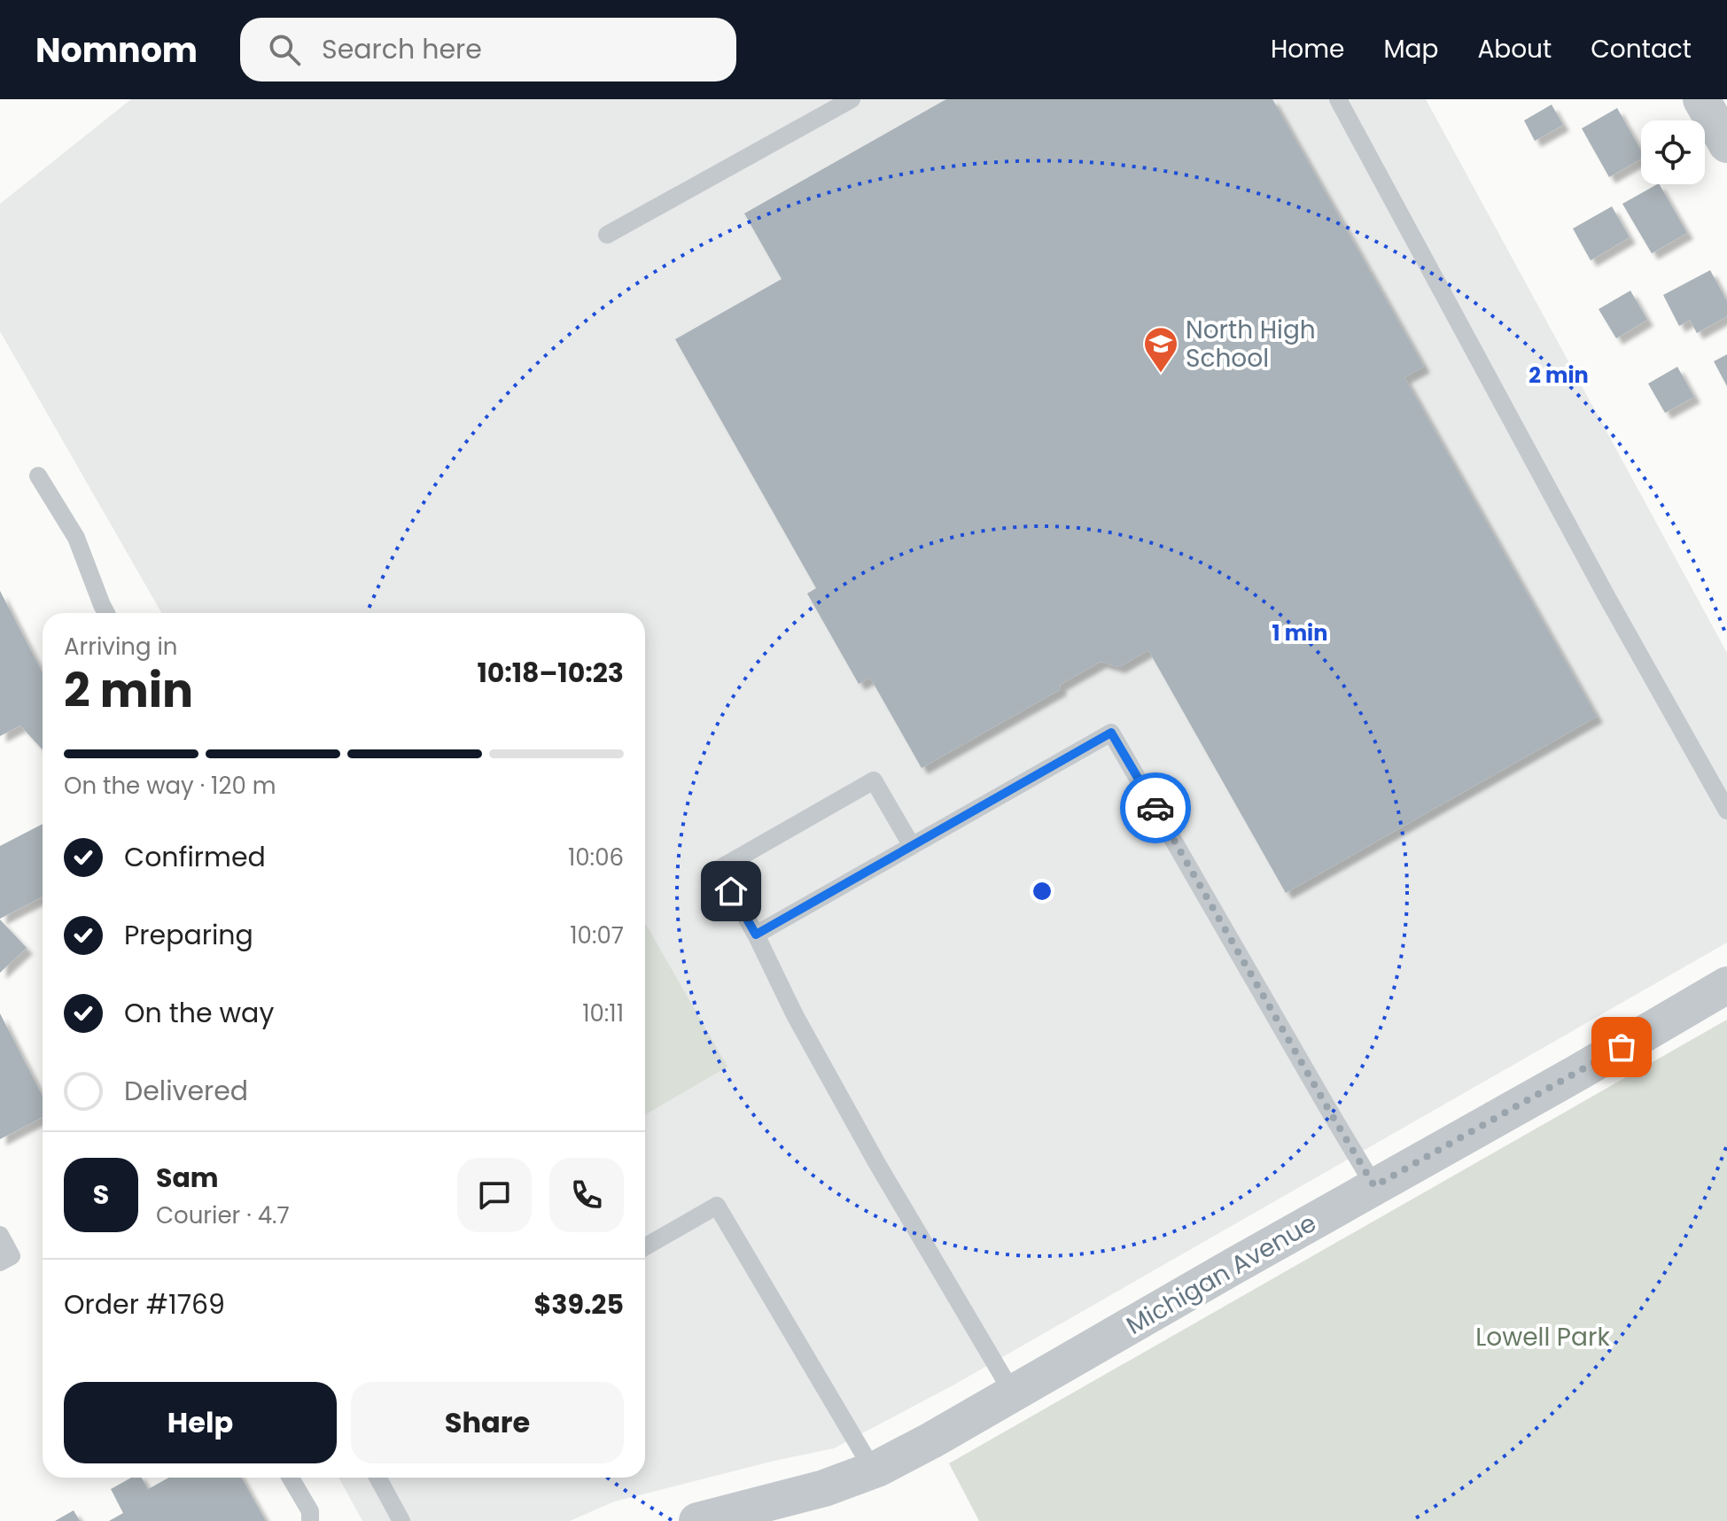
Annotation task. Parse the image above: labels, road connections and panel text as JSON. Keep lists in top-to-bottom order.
{
  "streets": {
    "street": ["Michigan Avenue"]
  },
  "parks": ["Lowell Park"],
  "places": {
    "school or university": ["North High School"]
  },
  "page": {
    "header": "Nomnom",
    "search": "Search here",
    "nav": [
      "Home",
      "Map",
      "About",
      "Contact"
    ],
    "heading": ["2 min", "Arriving in", "10:18–10:23"],
    "panel": [
      "Sam",
      "Courier · 4.7",
      "Order #1769",
      "$39.25"
    ],
    "bar": "On the way · 120 m",
    "list": [
      ["Confirmed", "10:06"],
      ["Preparing", "10:07"],
      ["On the way", "10:11"],
      "Delivered"
    ],
    "round": "S",
    "buttons": ["Help", "Share"]
  },
  "rings": ["2 min", "1 min"]
}
